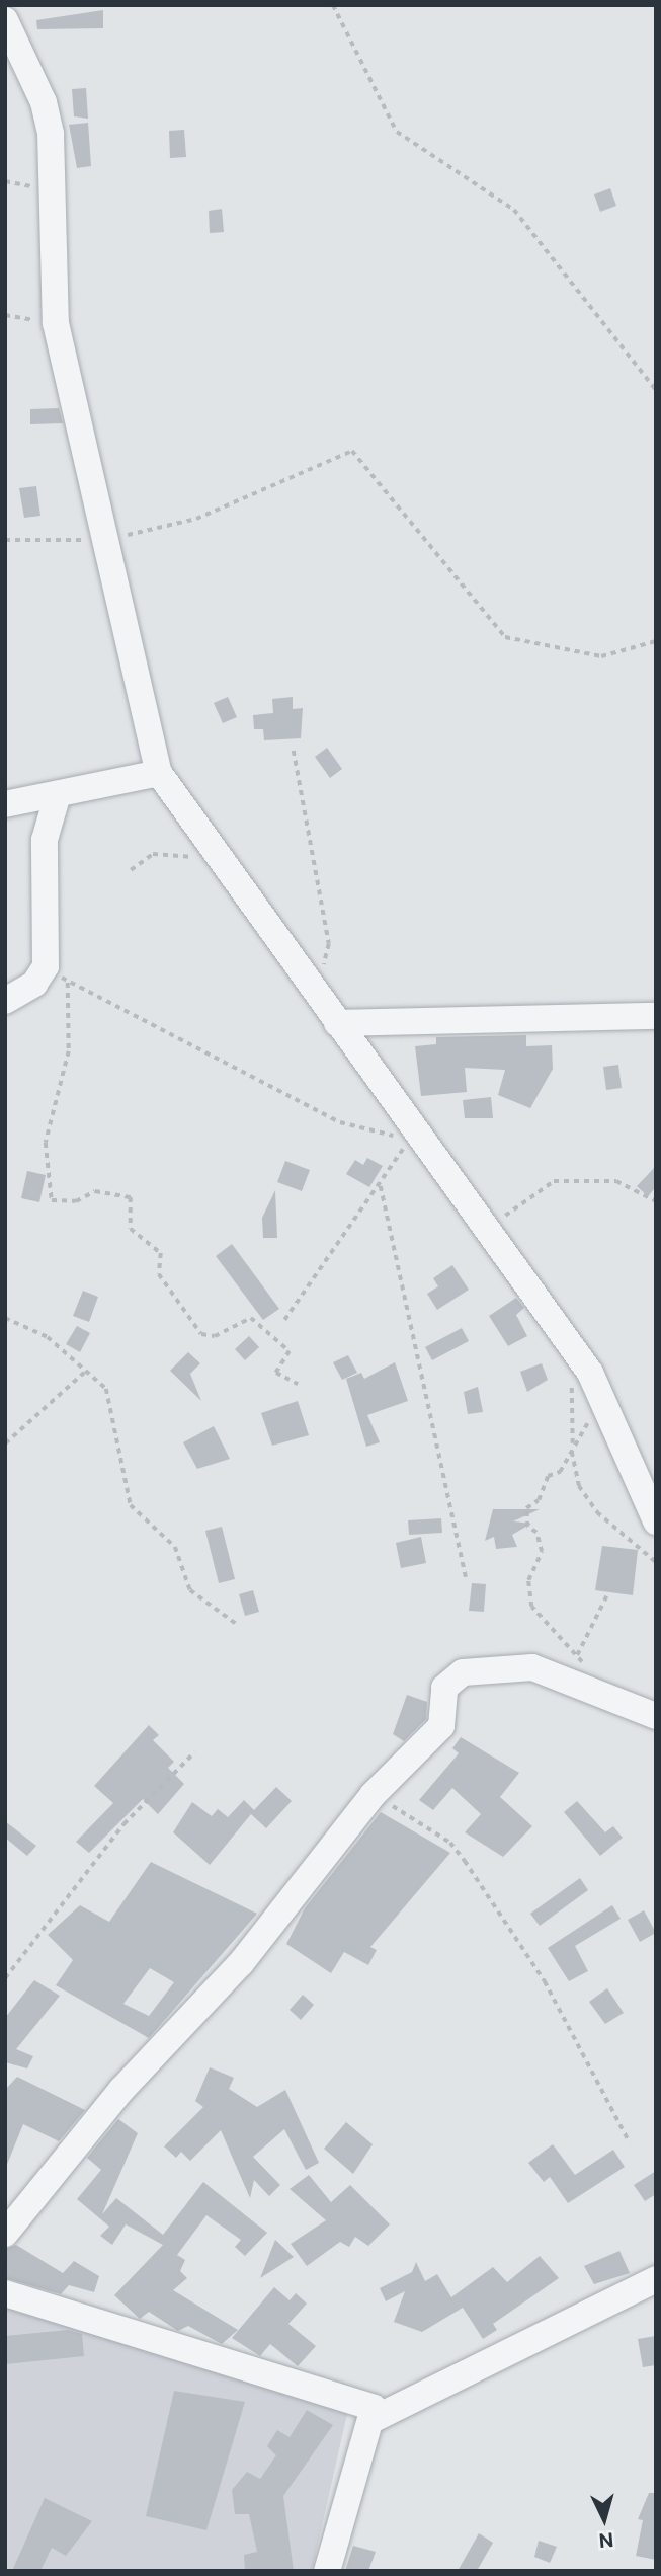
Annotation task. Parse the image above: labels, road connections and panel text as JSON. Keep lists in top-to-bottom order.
{
  "north": "bottom"
}
